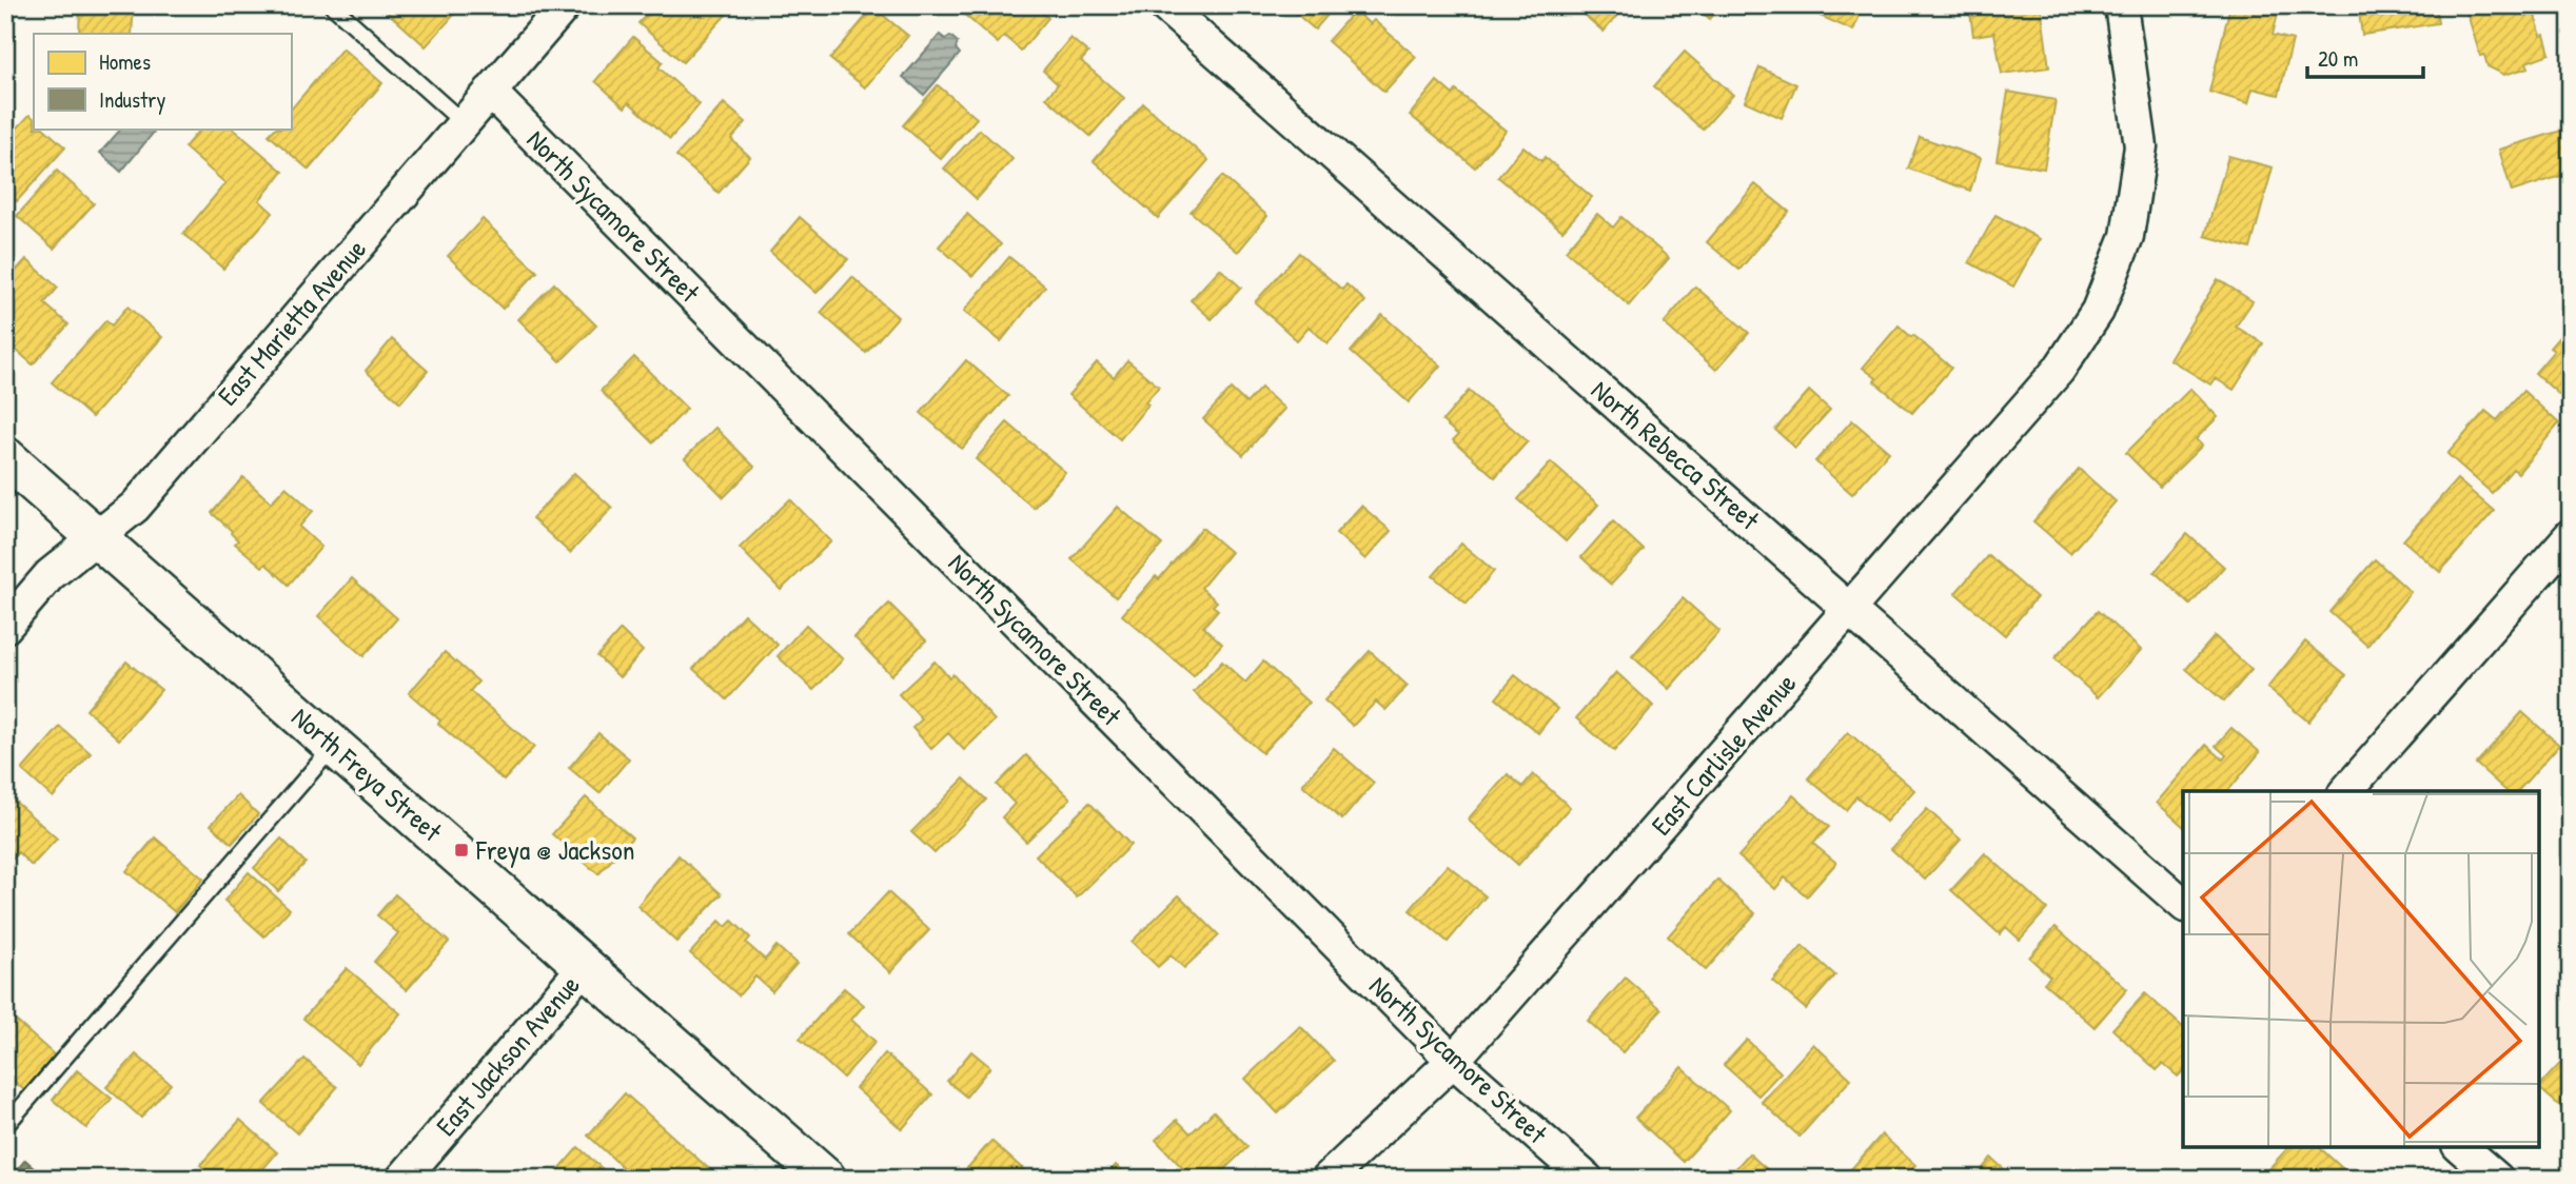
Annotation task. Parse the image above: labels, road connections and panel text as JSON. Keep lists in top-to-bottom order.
{
  "streets": {
    "street": [
      "North Sycamore Street",
      "East Marietta Avenue",
      "North Rebecca Street",
      "East Carlisle Avenue",
      "North Freya Street",
      "East Jackson Avenue"
    ]
  },
  "crossings": [
    ["North Sycamore Street", "East Marietta Avenue"],
    ["North Sycamore Street", "East Carlisle Avenue"],
    ["East Marietta Avenue", "North Freya Street"],
    ["North Rebecca Street", "East Carlisle Avenue"],
    ["North Freya Street", "East Jackson Avenue"]
  ],
  "places": {
    "transit": ["Freya @ Jackson"]
  },
  "legend": ["Homes", "Industry"],
  "scale_bar": "20 m"
}
